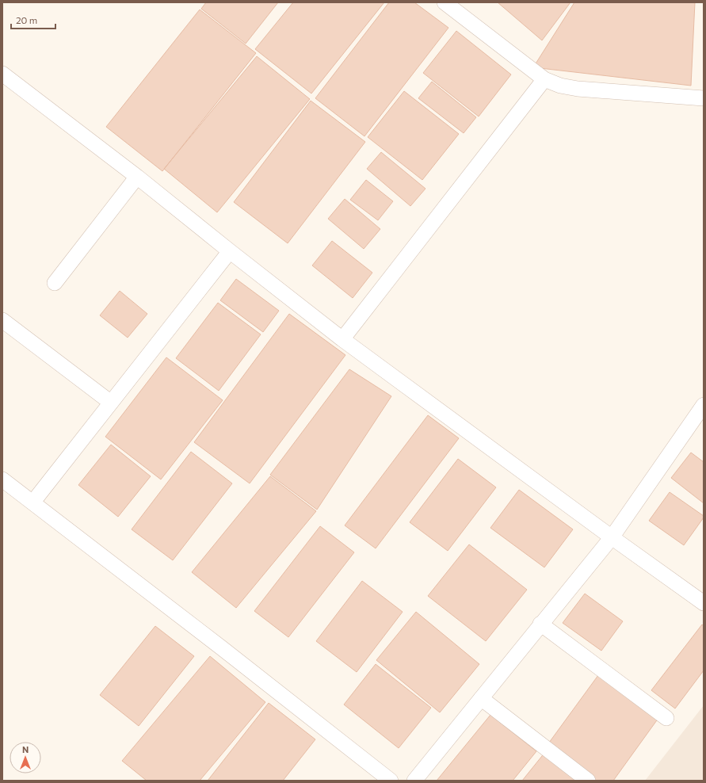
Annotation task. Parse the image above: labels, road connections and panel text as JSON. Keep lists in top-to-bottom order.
{
  "scale_bar": "20 m",
  "north": "top"
}
